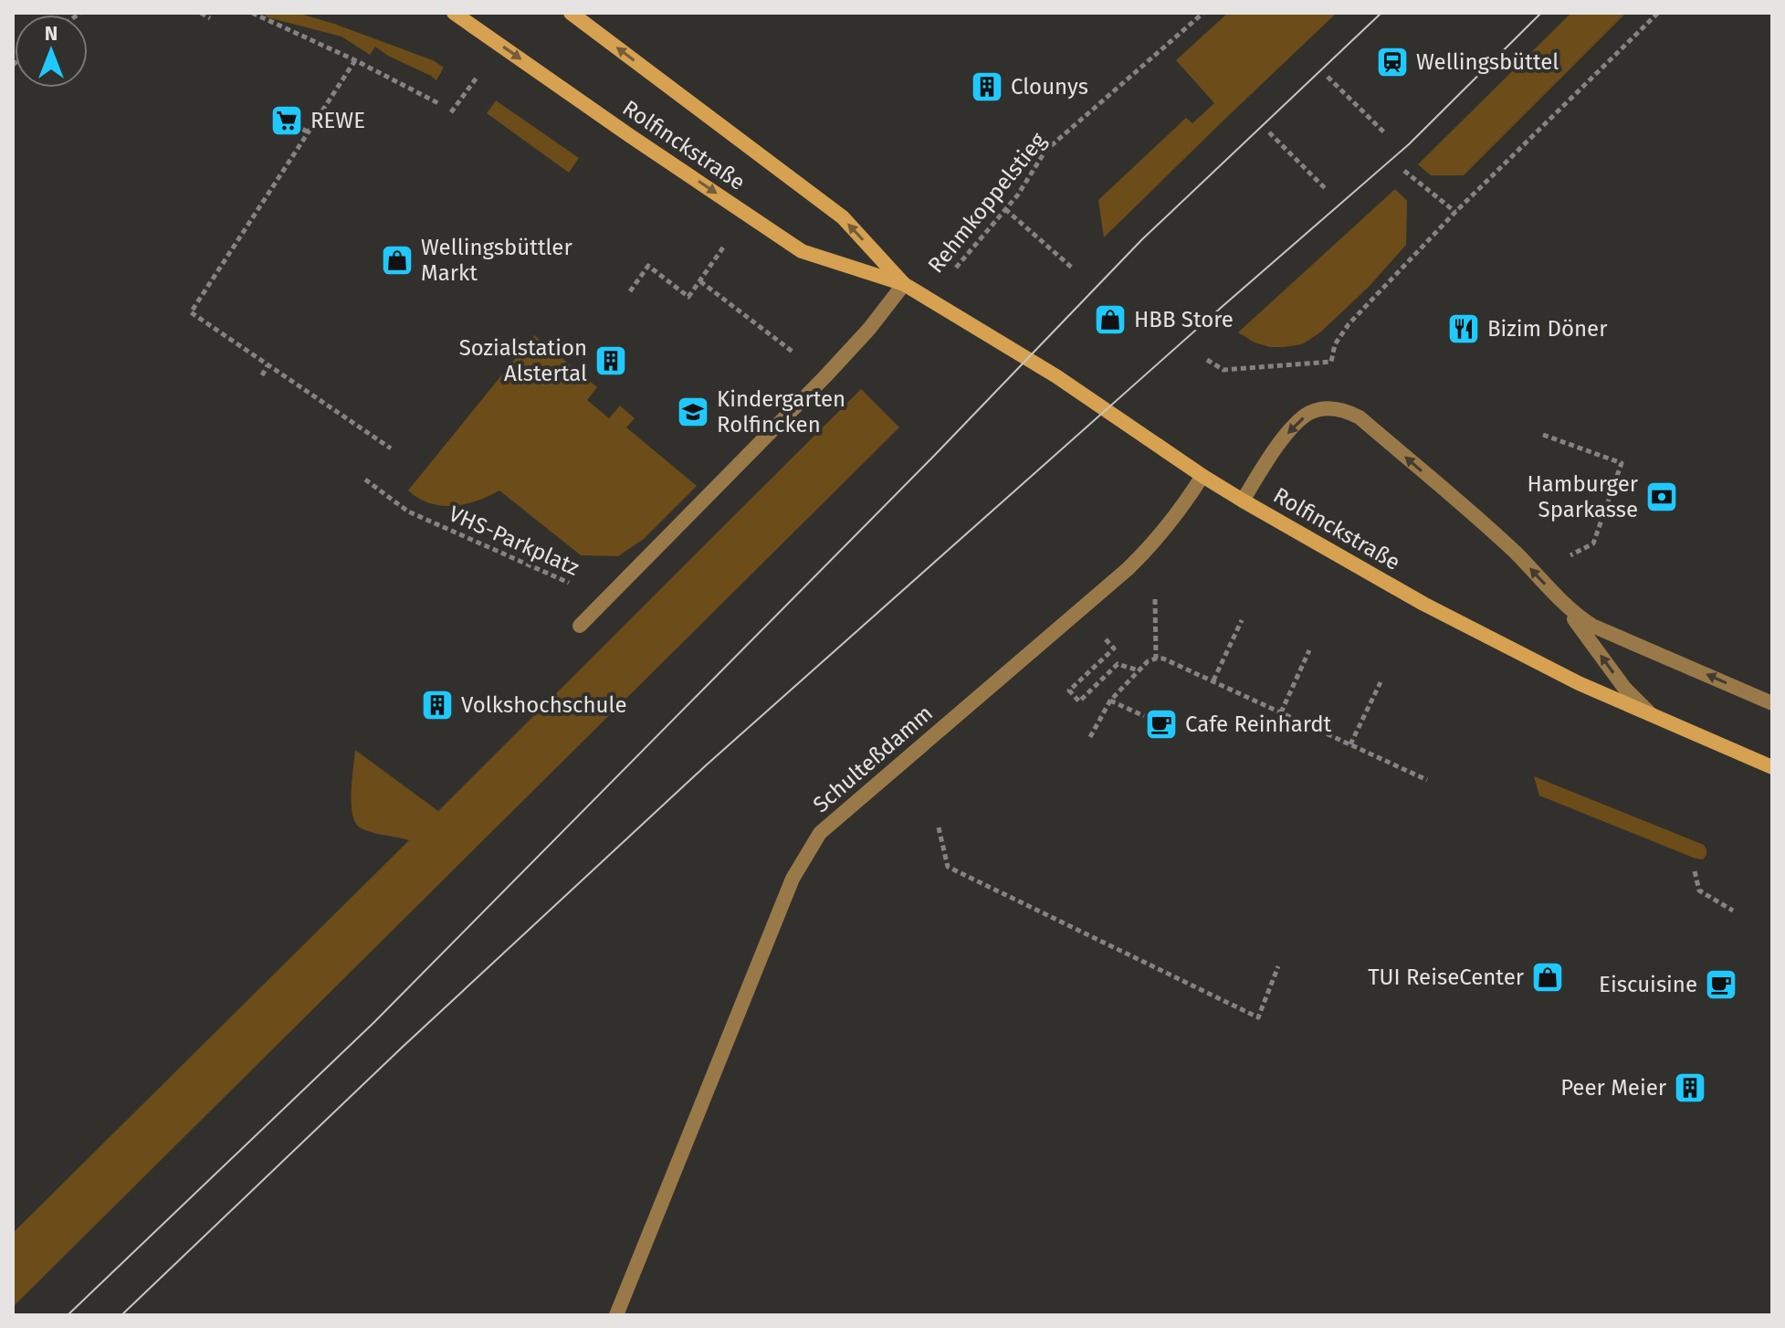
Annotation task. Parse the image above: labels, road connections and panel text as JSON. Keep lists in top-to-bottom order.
{
  "streets": {
    "main road": ["Rolfinckstraße"],
    "street": ["Schulteßdamm"],
    "path": ["Rehmkoppelstieg", "VHS-Parkplatz"]
  },
  "crossings": [
    ["Rolfinckstraße", "Rehmkoppelstieg"],
    ["Rolfinckstraße", "Schulteßdamm"]
  ],
  "places": {
    "station": ["Wellingsbüttel"],
    "building": [
      "Clounys",
      "Sozialstation Alstertal",
      "Volkshochschule",
      "Peer Meier"
    ],
    "supermarket": ["REWE"],
    "shop": ["Wellingsbüttler Markt", "HBB Store", "TUI ReiseCenter"],
    "restaurant": ["Bizim Döner"],
    "school or university": ["Kindergarten Rolfincken"],
    "bank": ["Hamburger Sparkasse"],
    "cafe": ["Cafe Reinhardt", "Eiscuisine"]
  },
  "north": "top"
}
